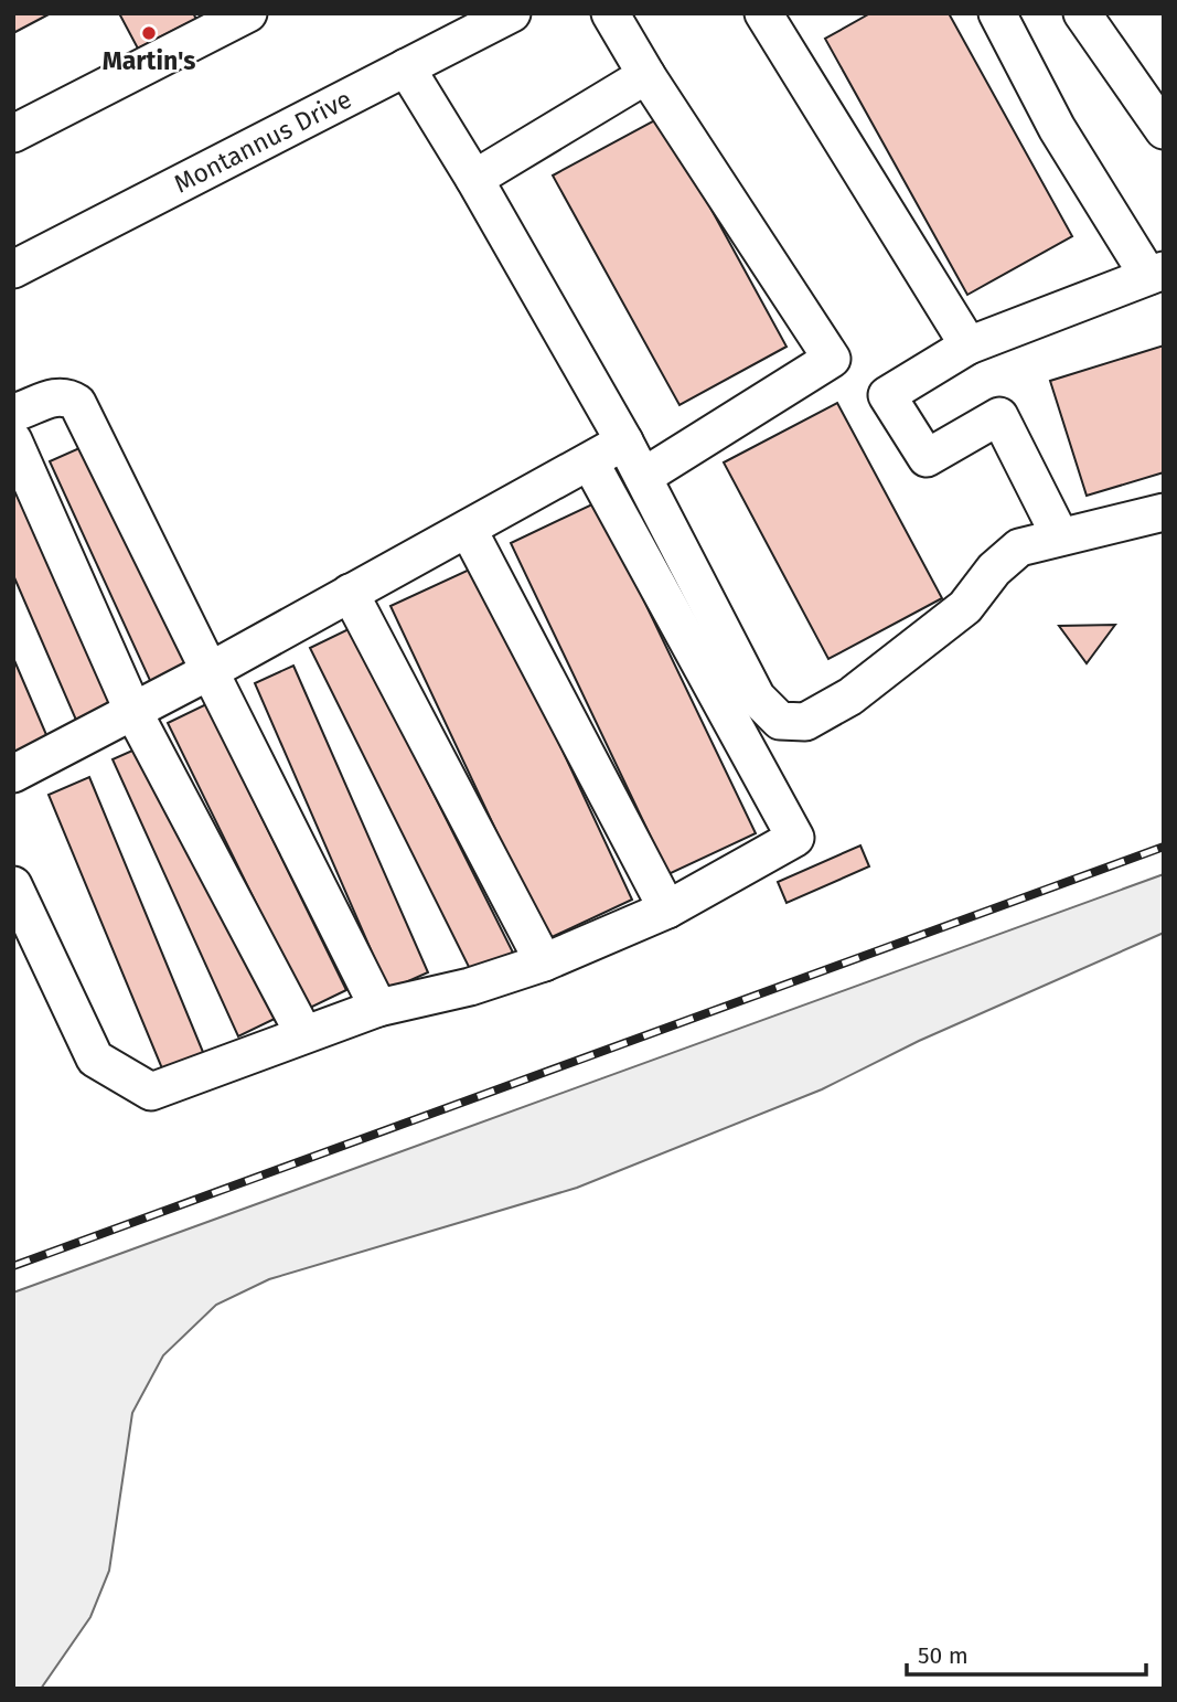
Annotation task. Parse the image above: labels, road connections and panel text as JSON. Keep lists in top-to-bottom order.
{
  "streets": {
    "street": ["Montannus Drive"]
  },
  "places": ["Martin's"],
  "scale_bar": "50 m"
}
